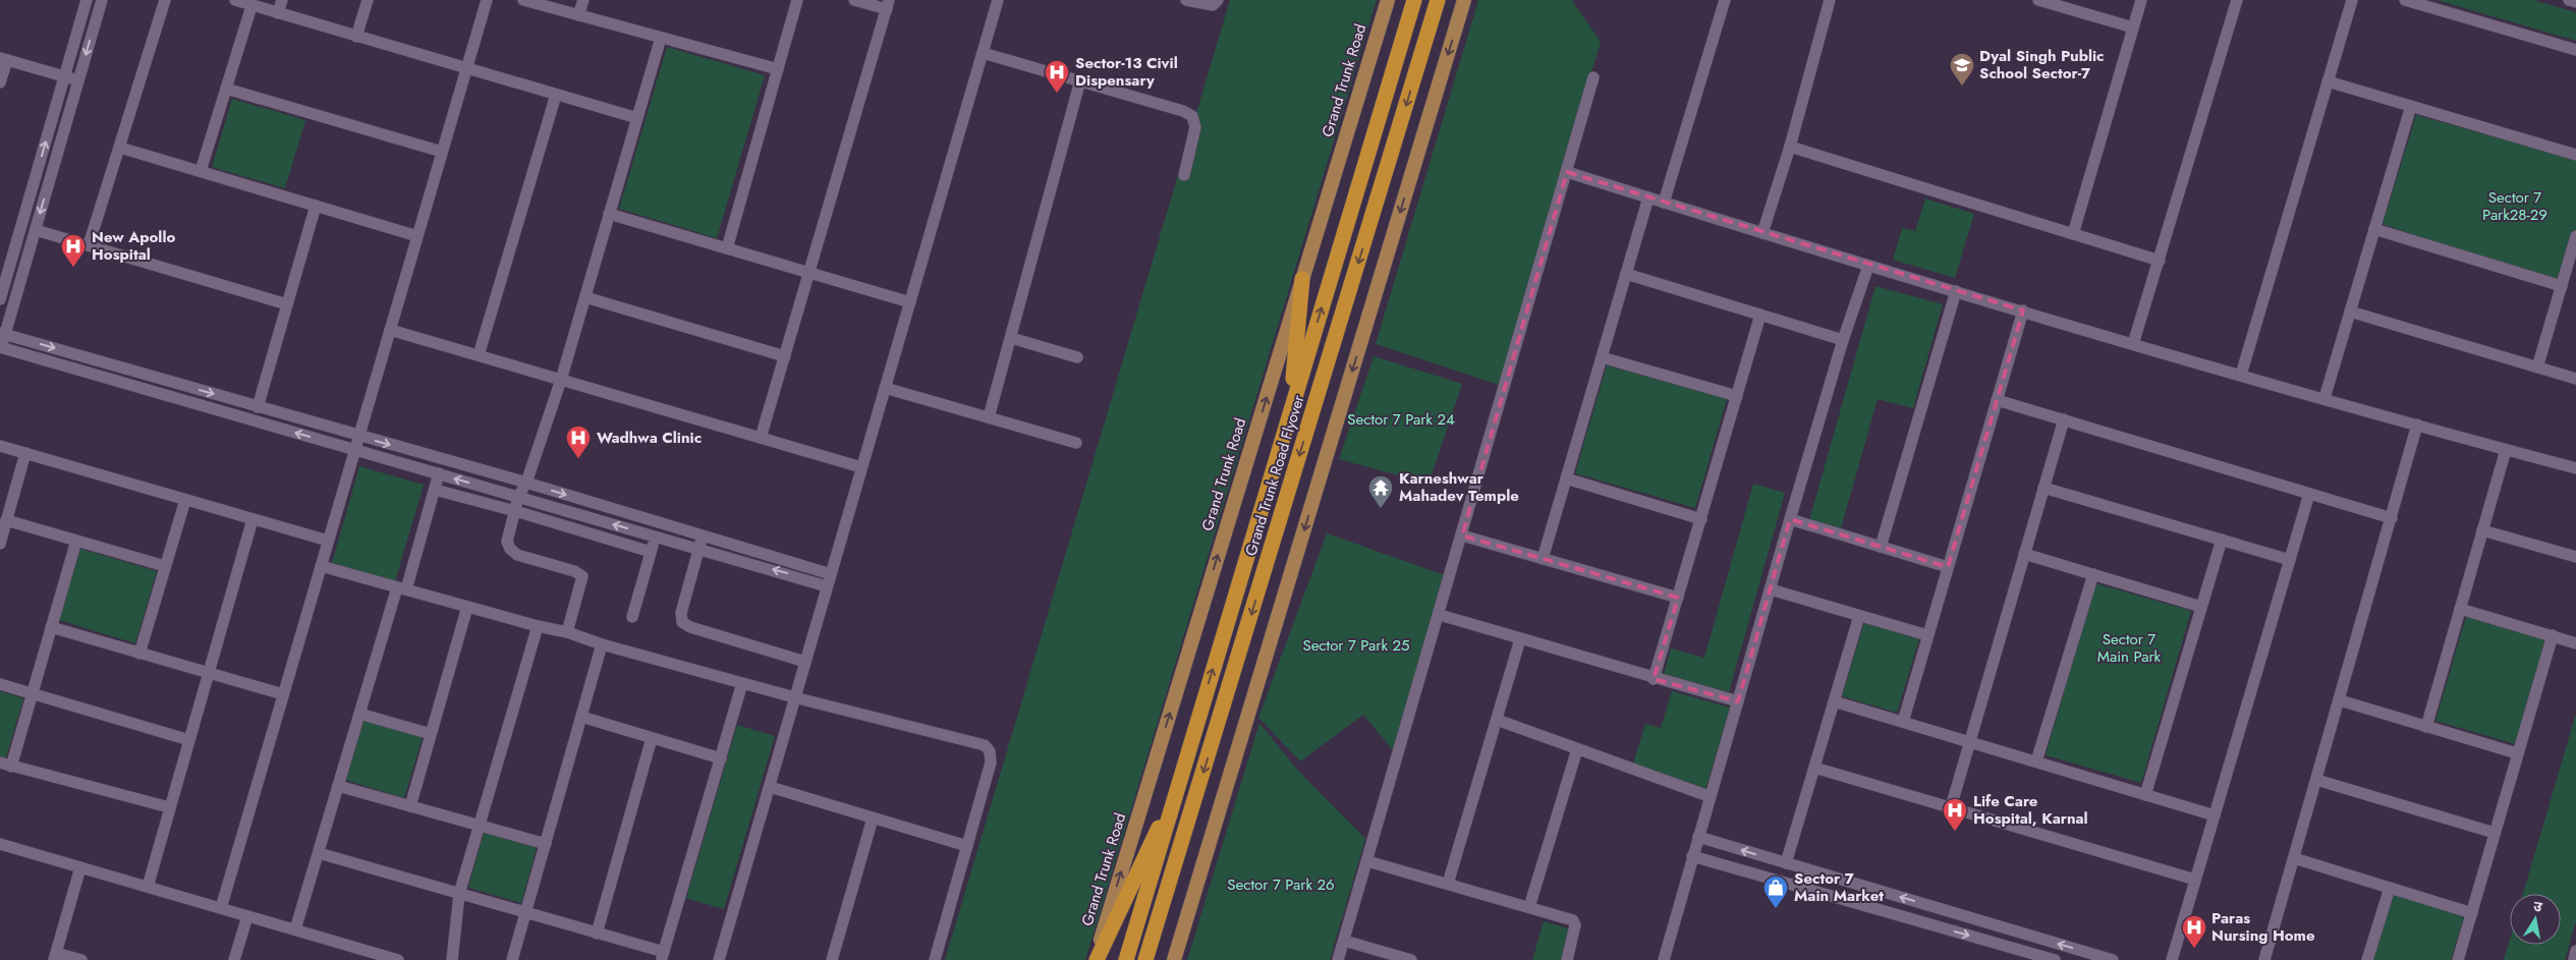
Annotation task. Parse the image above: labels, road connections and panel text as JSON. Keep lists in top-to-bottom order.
{
  "streets": {
    "highway": ["Grand Trunk Road Flyover"],
    "main road": ["Grand Trunk Road"]
  },
  "parks": [
    "Sector 7 Park28-29",
    "Sector 7 Park 24",
    "Sector 7 Main Park",
    "Sector 7 Park 25",
    "Sector 7 Park 26"
  ],
  "places": {
    "school or university": ["Dyal Singh Public School Sector-7"],
    "hospital": [
      "Sector-13 Civil Dispensary",
      "New Apollo Hospital",
      "Wadhwa Clinic",
      "Life Care Hospital, Karnal",
      "Paras Nursing Home"
    ],
    "temple": ["Karneshwar Mahadev Temple"],
    "shop": ["Sector 7 Main Market"]
  },
  "north": "top"
}
